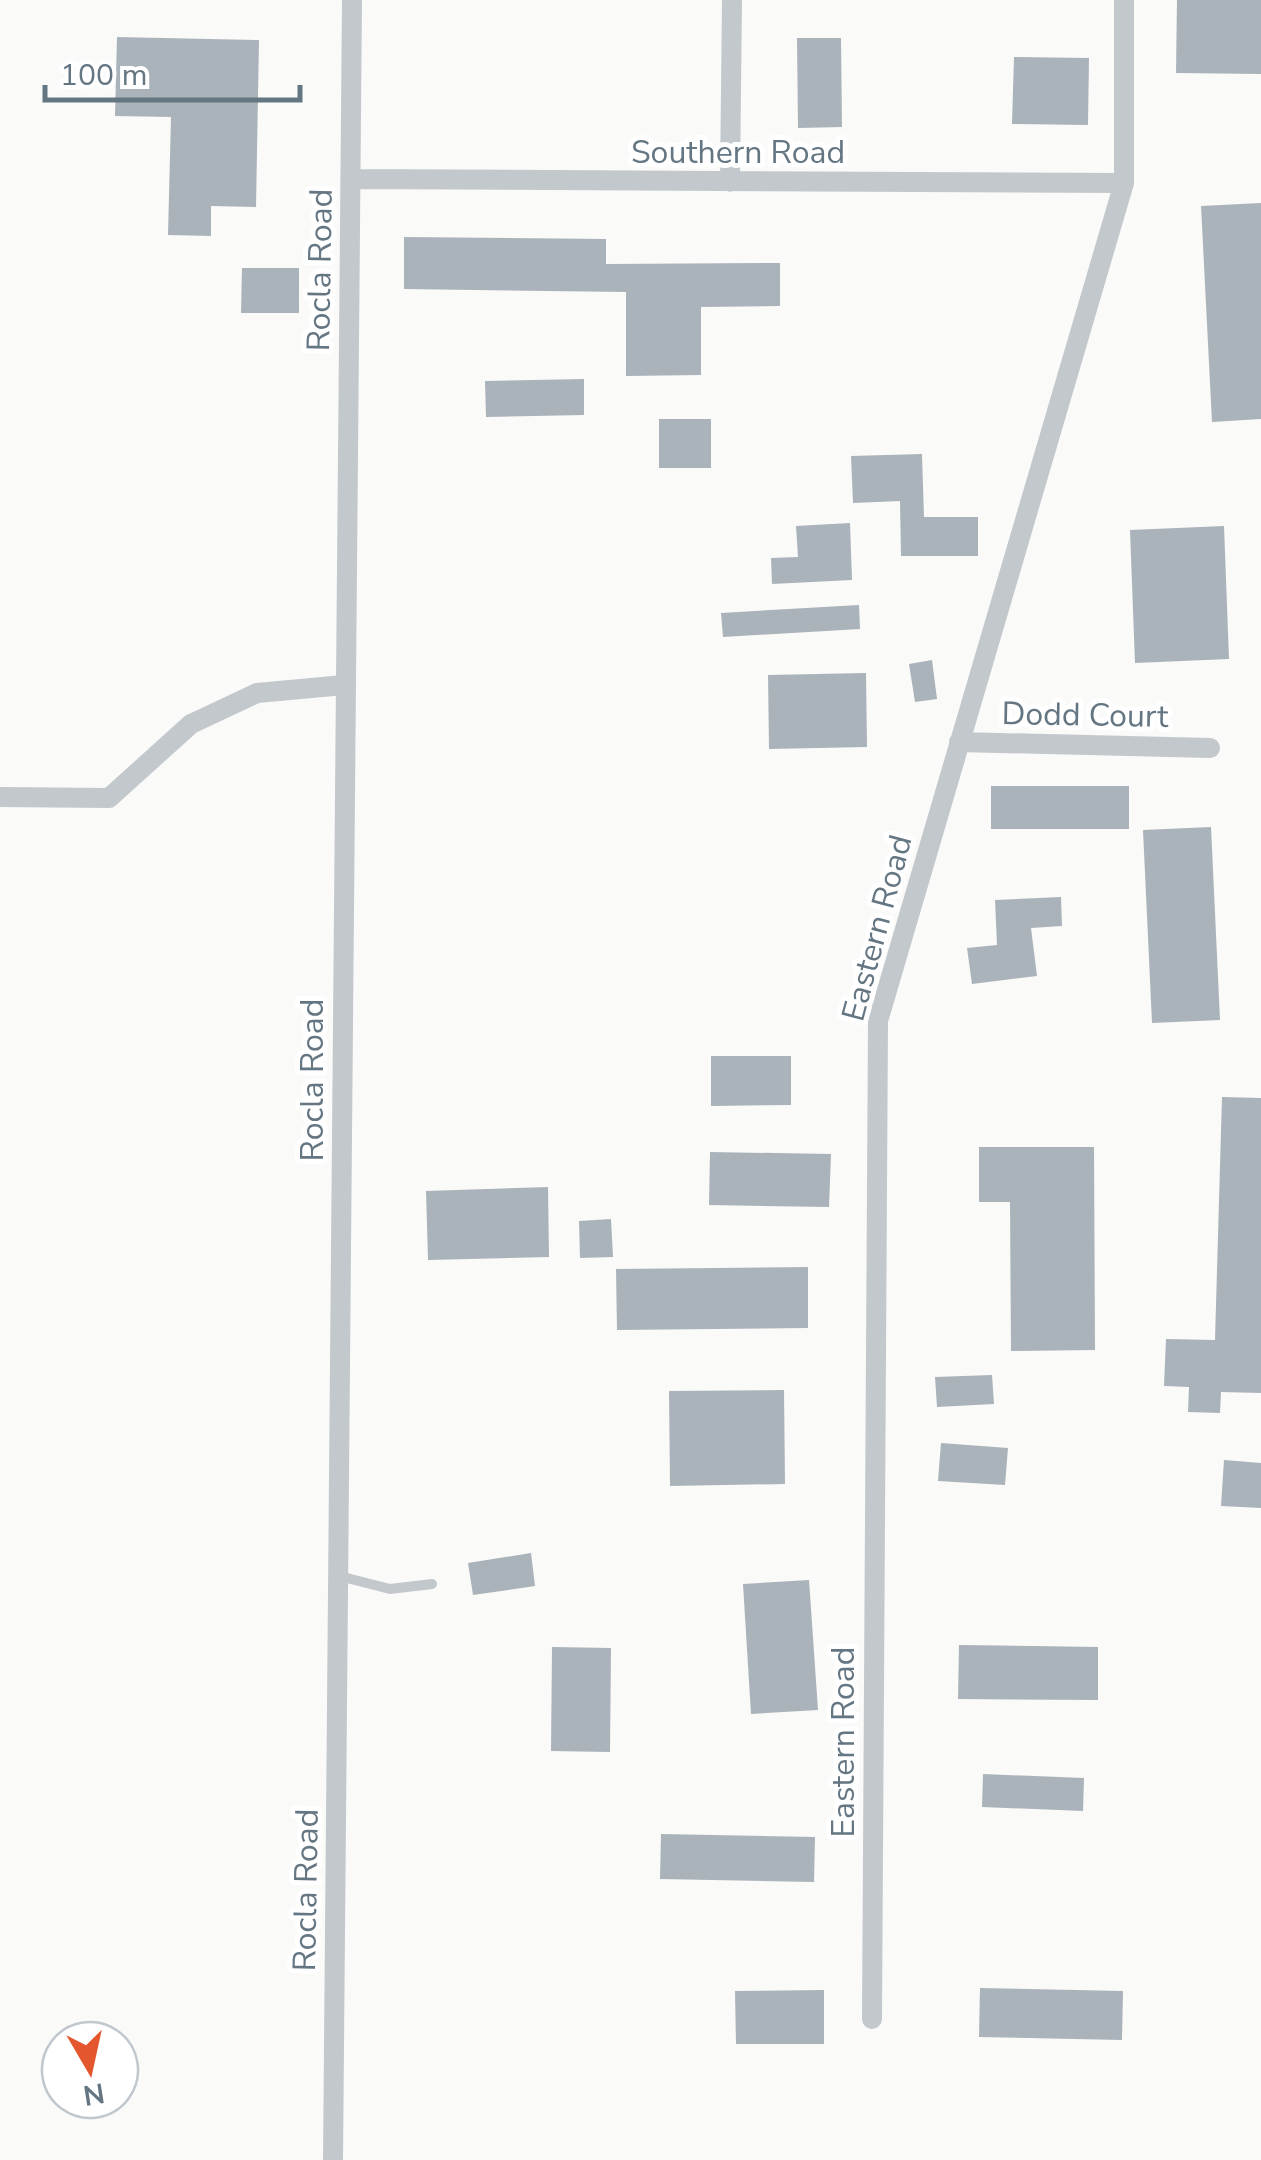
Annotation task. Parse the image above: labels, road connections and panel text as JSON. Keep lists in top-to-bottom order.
{
  "streets": {
    "street": [
      "Southern Road",
      "Rocla Road",
      "Dodd Court",
      "Eastern Road"
    ]
  },
  "crossings": [
    ["Southern Road", "Rocla Road"],
    ["Southern Road", "Eastern Road"],
    ["Dodd Court", "Eastern Road"]
  ],
  "scale_bar": "100 m",
  "north": "bottom"
}
